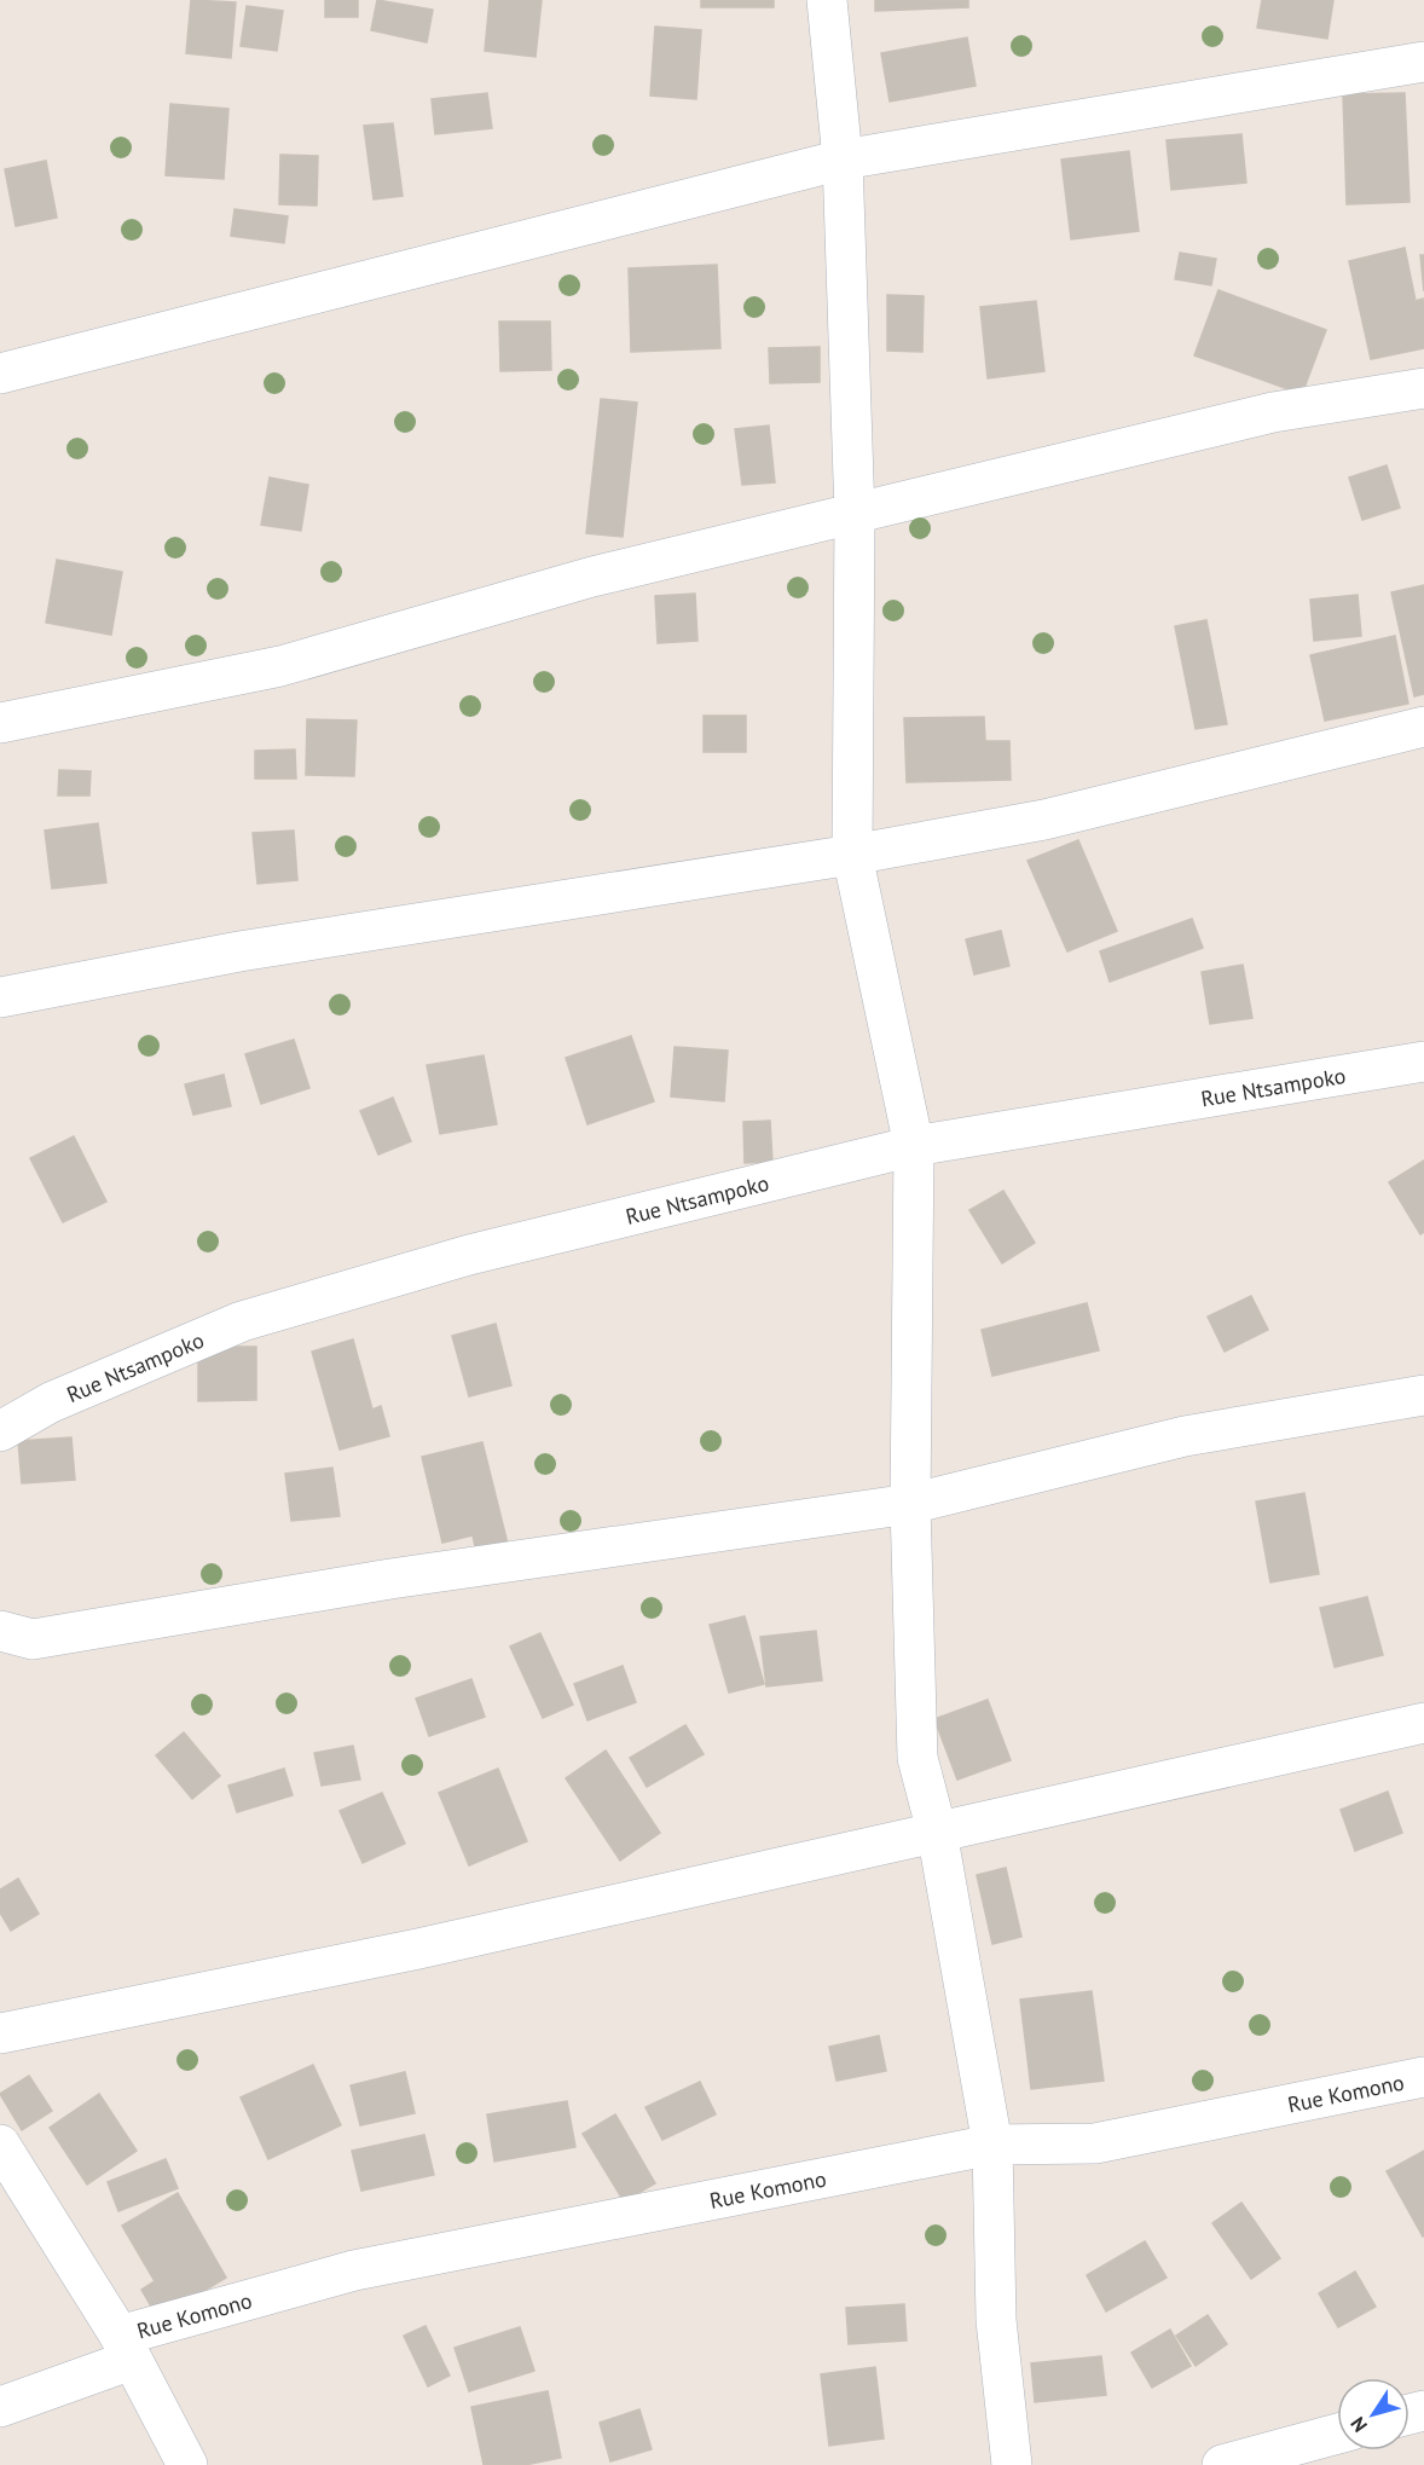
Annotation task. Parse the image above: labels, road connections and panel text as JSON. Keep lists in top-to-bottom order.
{
  "streets": {
    "street": ["Rue Ntsampoko", "Rue Komono"]
  },
  "north": "bottom left"
}
